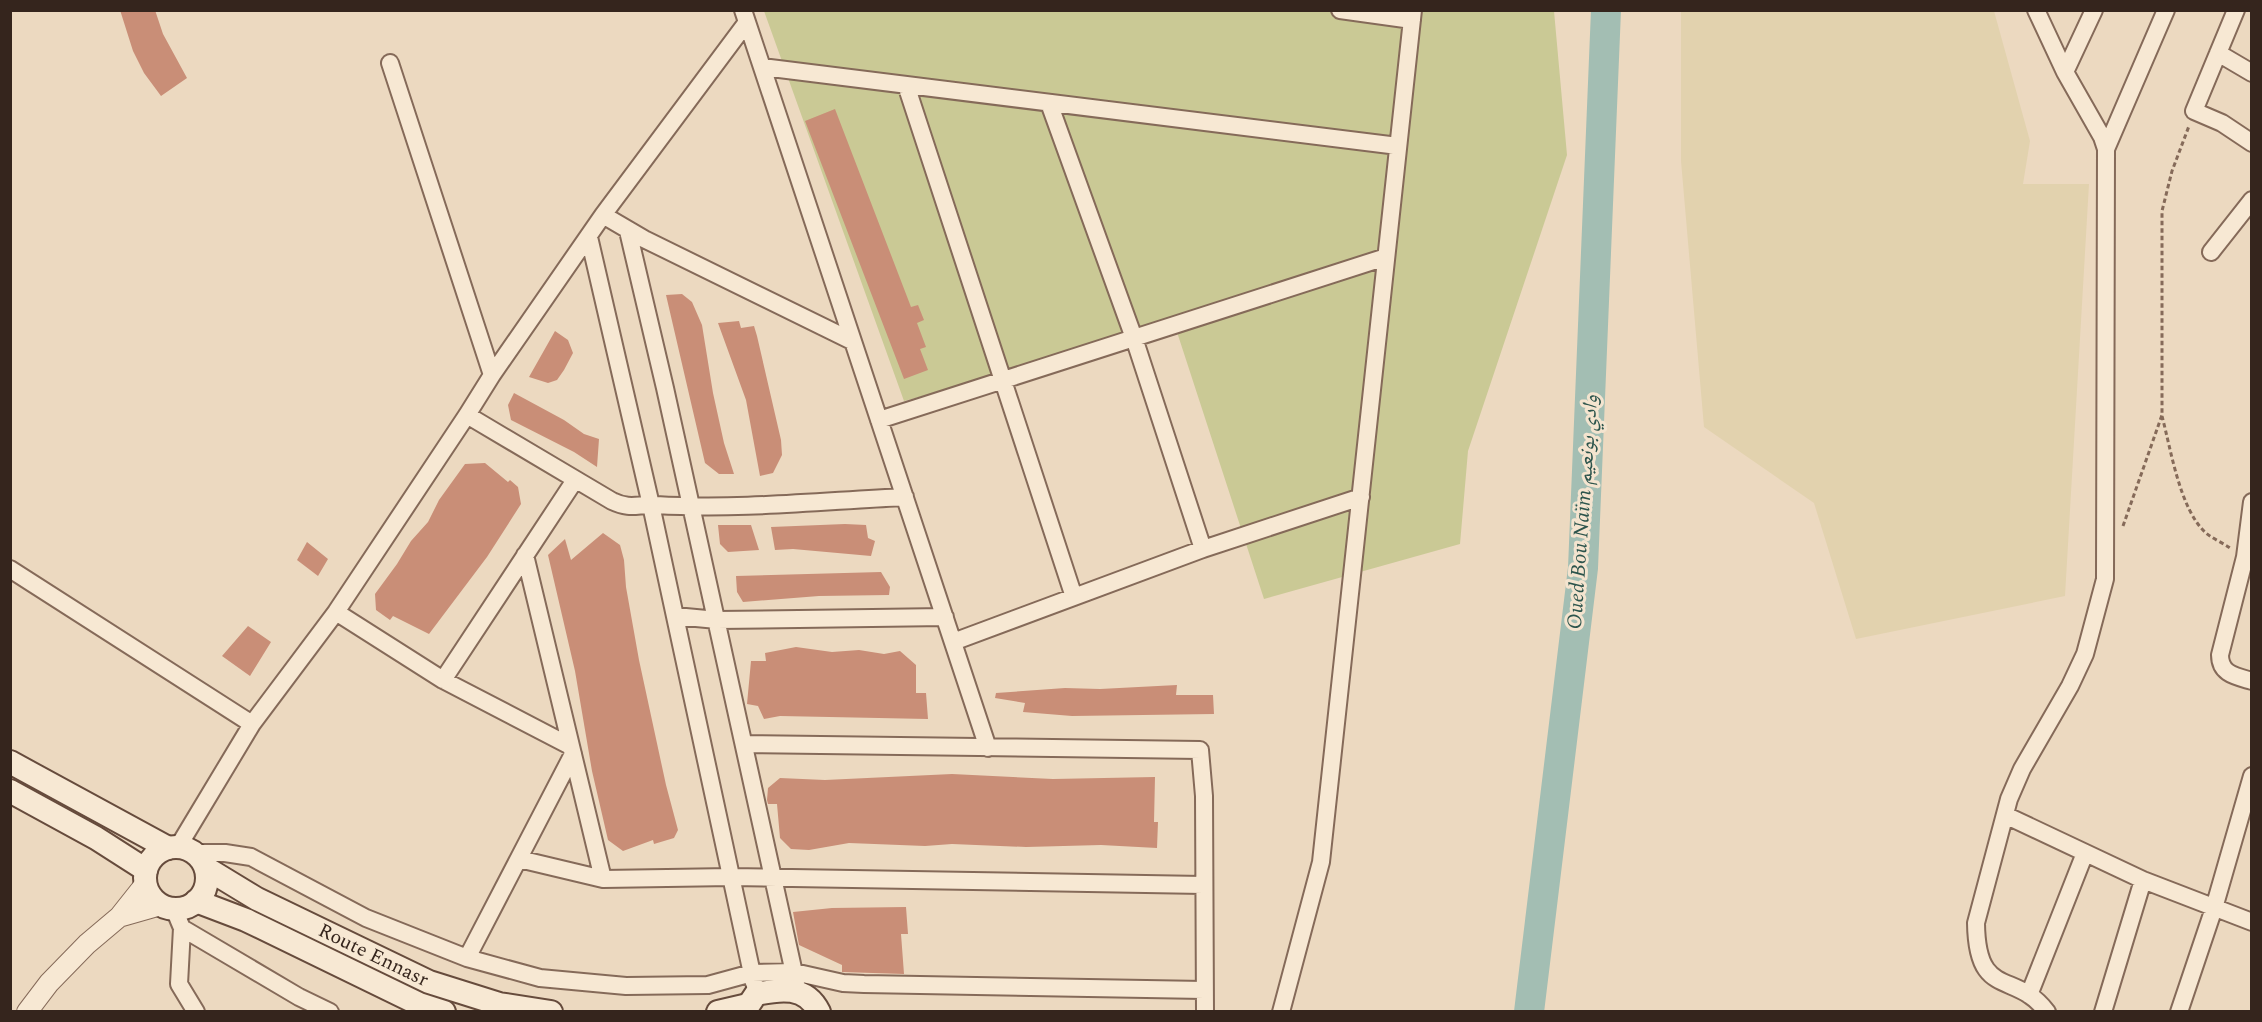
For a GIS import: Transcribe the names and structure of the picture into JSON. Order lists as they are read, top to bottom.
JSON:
{
  "streets": {
    "main road": ["Route Ennasr"]
  },
  "water": ["Oued Bou Naïm وادي بونعيم"]
}
